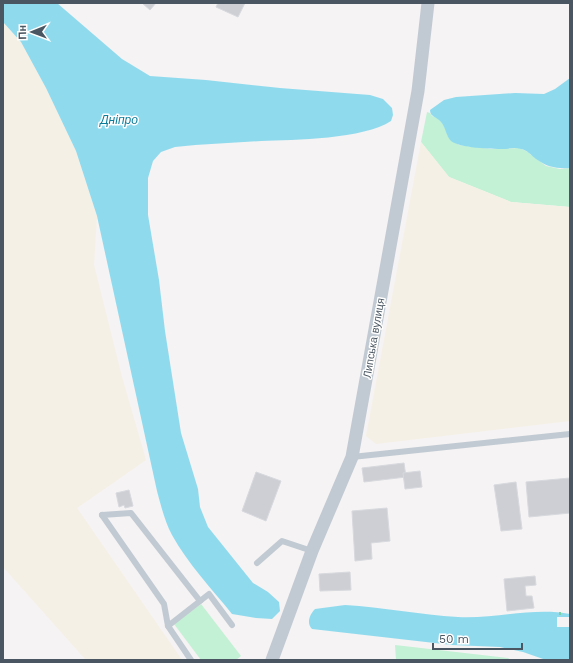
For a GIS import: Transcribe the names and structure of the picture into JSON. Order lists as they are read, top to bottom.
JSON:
{
  "streets": {
    "street": ["Липська вулиця"]
  },
  "water": ["Дніпро"],
  "scale_bar": "50 m",
  "north": "left"
}
